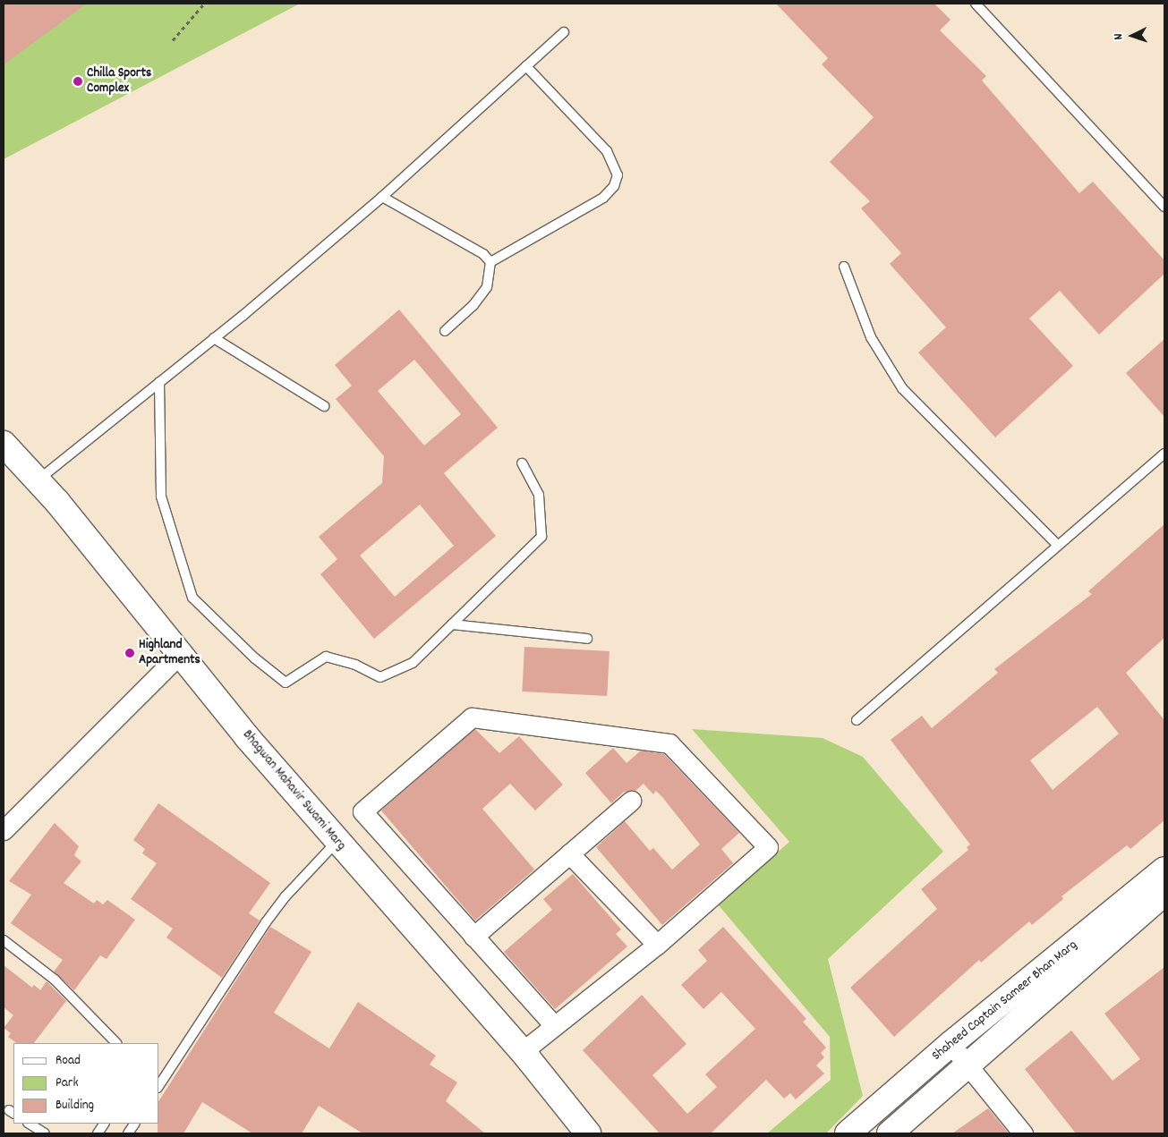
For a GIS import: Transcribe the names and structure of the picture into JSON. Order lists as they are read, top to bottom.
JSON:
{
  "streets": {
    "street": ["Bhagwan Mahavir Swami Marg", "Shaheed Captain Sameer Bhan Marg"]
  },
  "places": ["Chilla Sports Complex", "Highland Apartments"],
  "legend": ["Road", "Park", "Building"],
  "north": "left"
}
